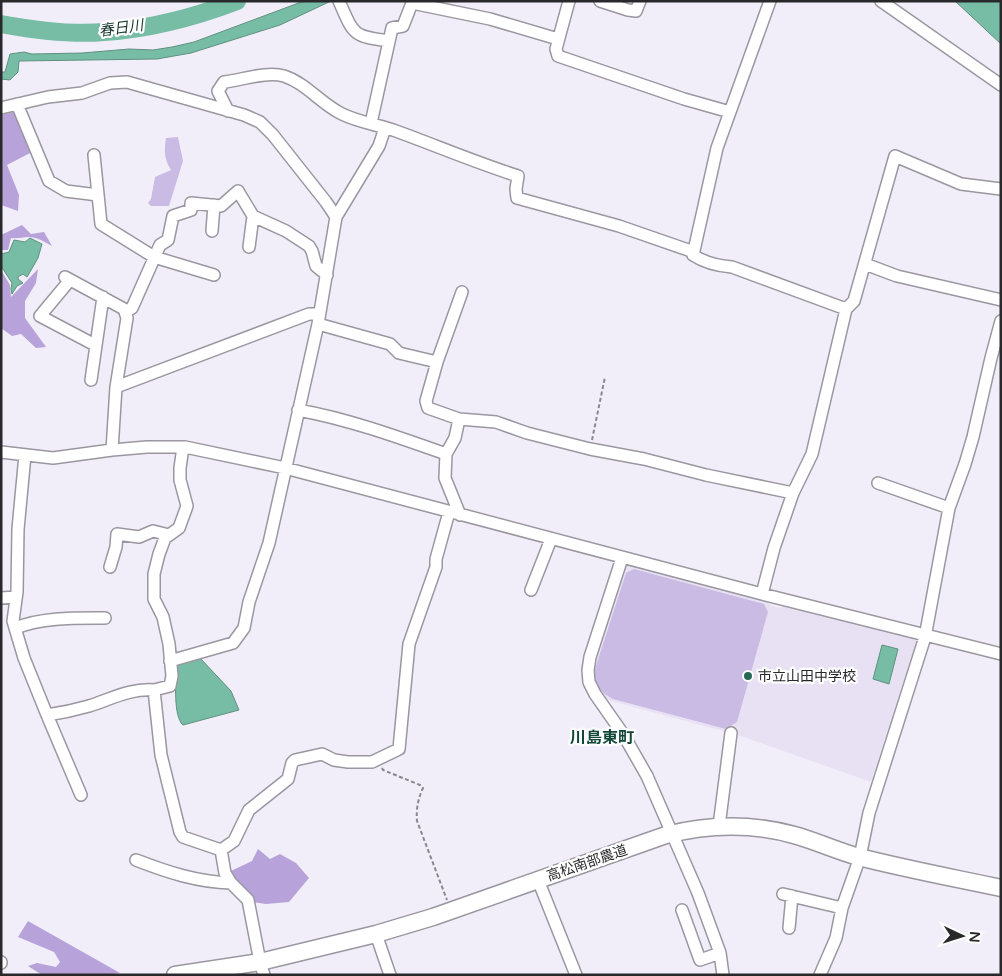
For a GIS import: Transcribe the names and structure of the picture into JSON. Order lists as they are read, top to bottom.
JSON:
{
  "streets": {
    "street": ["高松南部農道"]
  },
  "districts": ["川島東町"],
  "water": ["春日川"],
  "places": ["市立山田中学校"],
  "north": "right"
}
